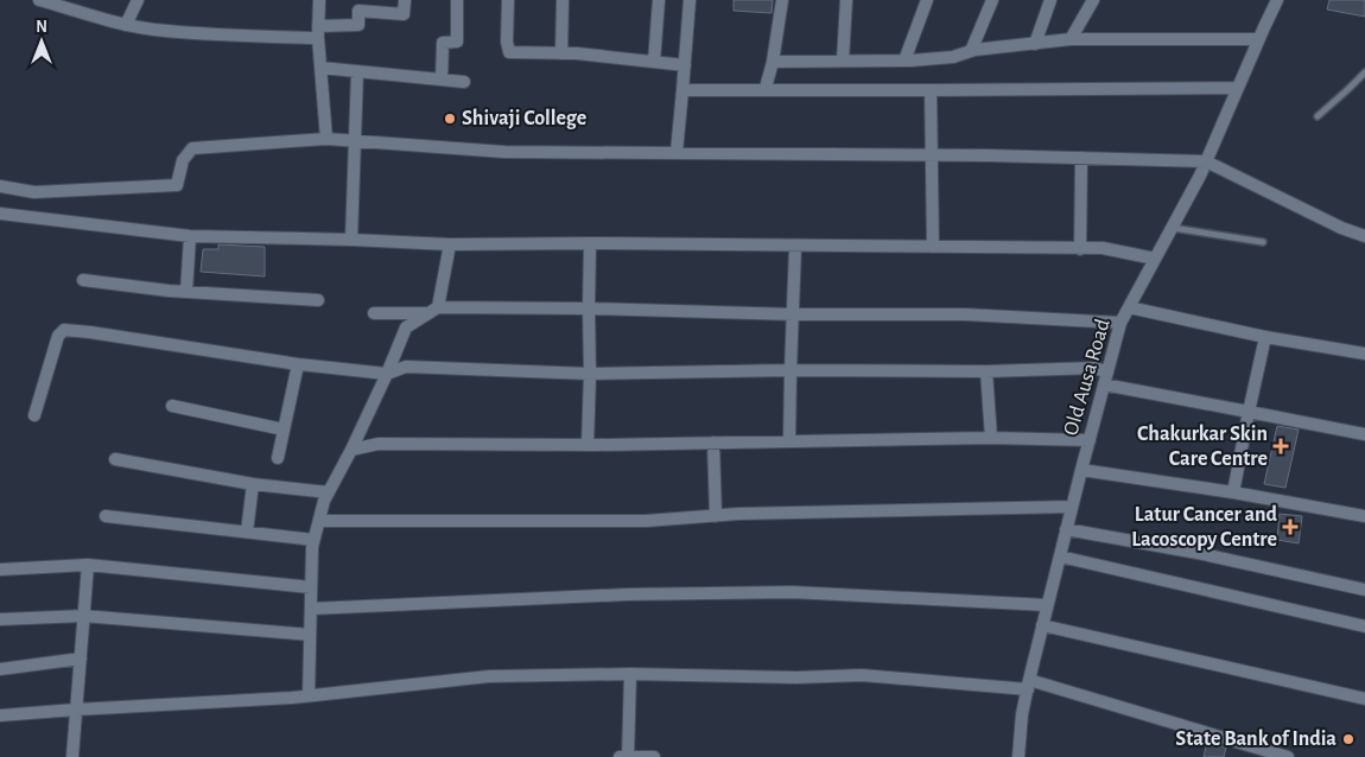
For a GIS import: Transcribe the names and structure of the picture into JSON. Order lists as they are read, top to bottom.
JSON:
{
  "streets": {
    "street": ["Old Ausa Road"]
  },
  "places": {
    "other": ["Shivaji College", "State Bank of India"],
    "health": ["Chakurkar Skin Care Centre", "Latur Cancer and Lacoscopy Centre"]
  },
  "north": "top"
}
